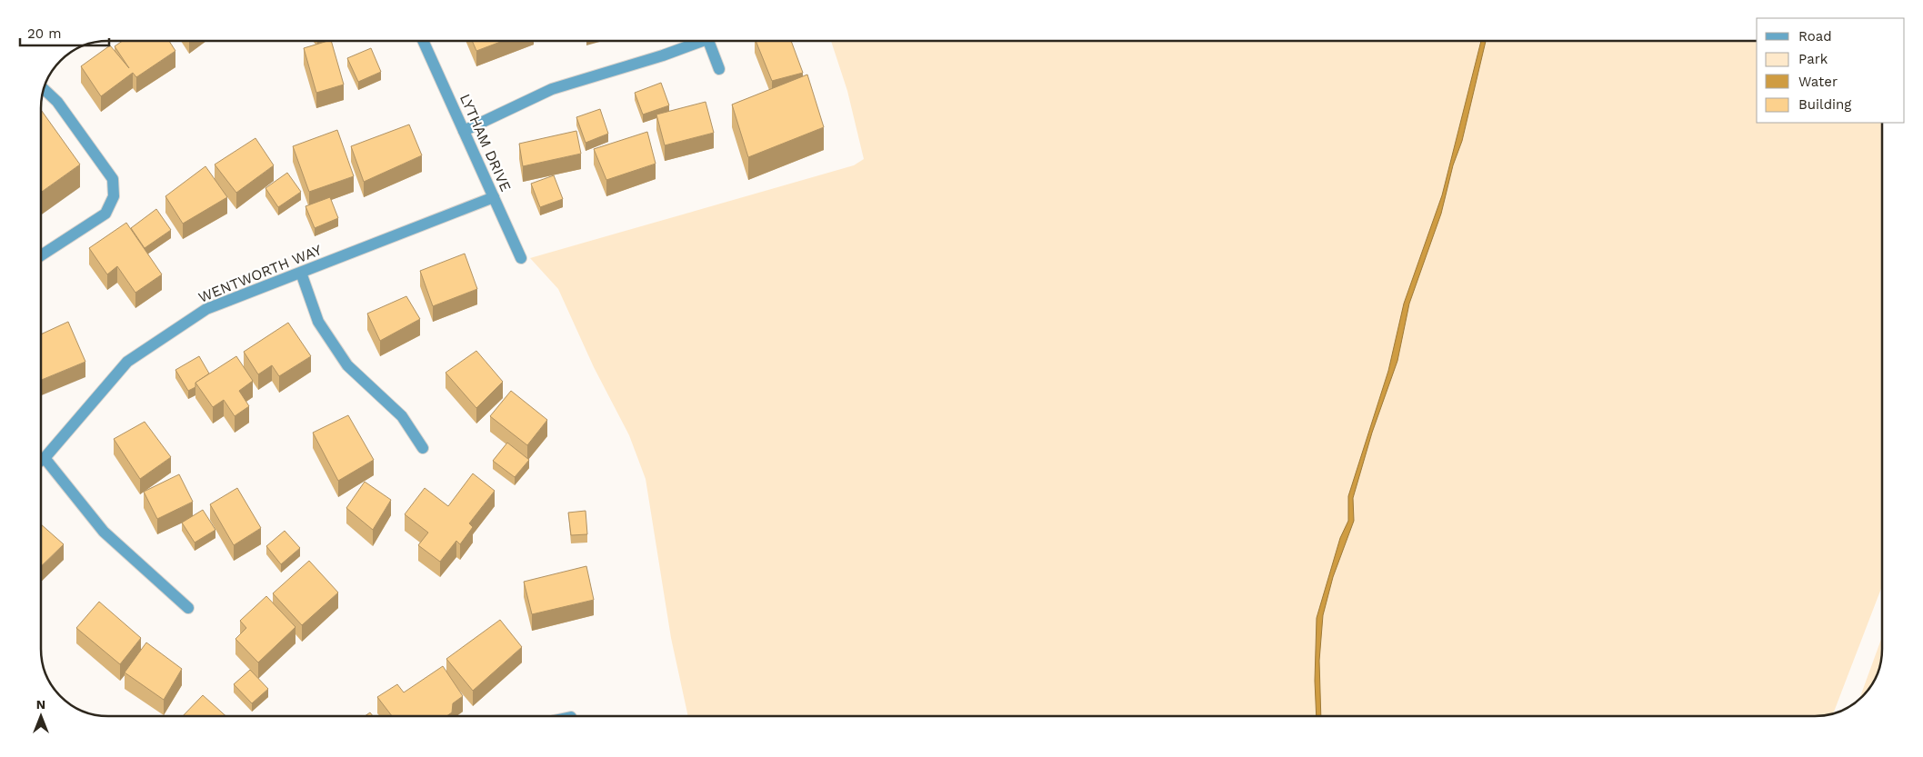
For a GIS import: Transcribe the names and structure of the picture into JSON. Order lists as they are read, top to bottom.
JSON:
{
  "streets": {
    "street": ["LYTHAM DRIVE", "WENTWORTH WAY"]
  },
  "crossings": [
    ["LYTHAM DRIVE", "WENTWORTH WAY"]
  ],
  "legend": [
    "Road",
    "Park",
    "Water",
    "Building"
  ],
  "scale_bar": "20 m",
  "north": "top"
}
